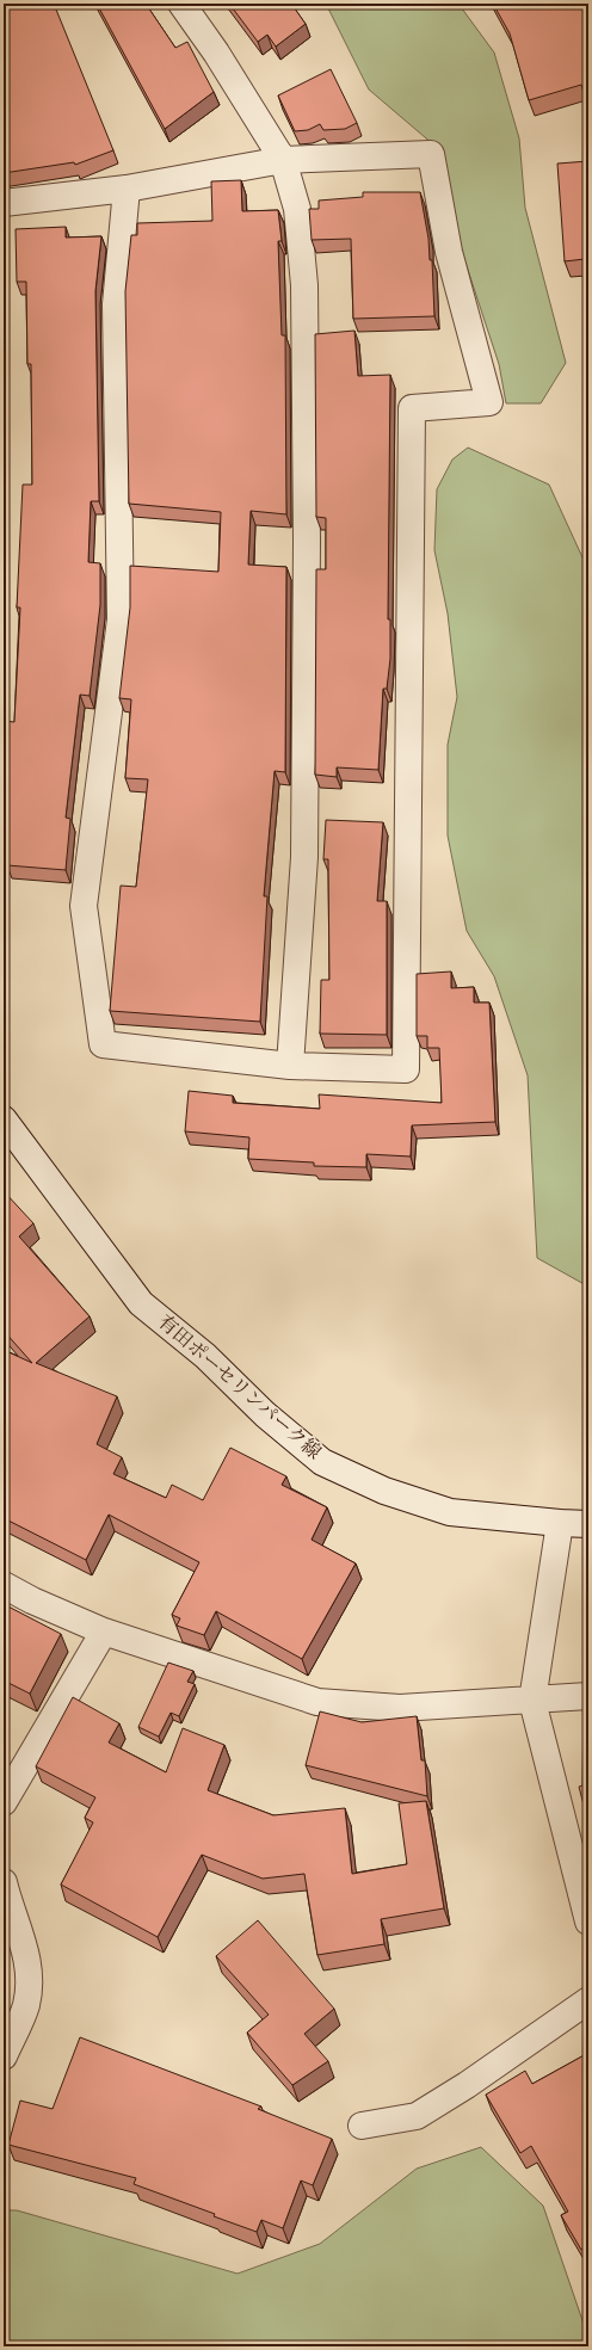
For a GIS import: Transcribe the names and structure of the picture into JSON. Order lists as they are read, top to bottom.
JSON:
{
  "streets": {
    "street": ["有田ポーセリンパーク線"]
  }
}
